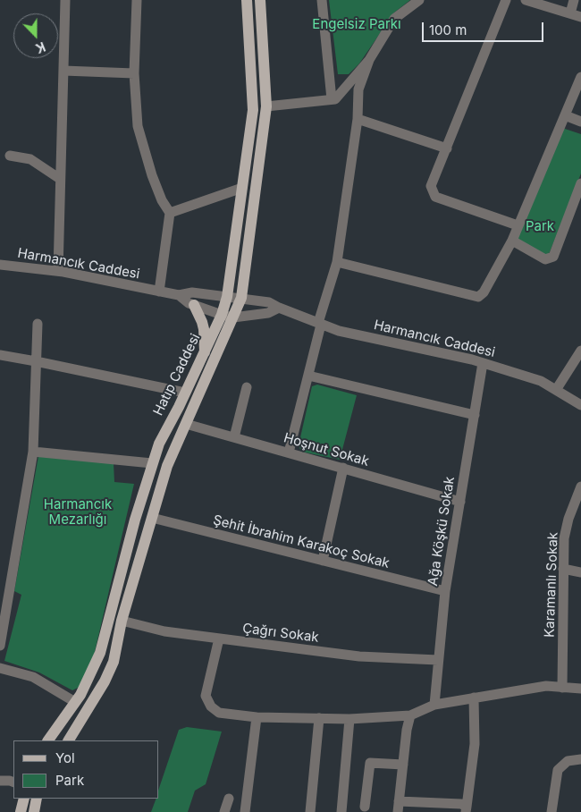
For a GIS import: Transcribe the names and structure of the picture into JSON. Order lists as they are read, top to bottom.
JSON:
{
  "streets": {
    "main road": ["Hatıp Caddesi"],
    "street": [
      "Harmancık Caddesi",
      "Hoşnut Sokak",
      "Ağa Köşkü Sokak",
      "Şehit İbrahim Karakoç Sokak",
      "Karamanlı Sokak",
      "Çağrı Sokak"
    ]
  },
  "crossings": [
    ["Harmancık Caddesi", "Hatıp Caddesi"],
    ["Harmancık Caddesi", "Ağa Köşkü Sokak"],
    ["Hatıp Caddesi", "Hoşnut Sokak"],
    ["Hatıp Caddesi", "Şehit İbrahim Karakoç Sokak"],
    ["Hatıp Caddesi", "Çağrı Sokak"],
    ["Hoşnut Sokak", "Ağa Köşkü Sokak"],
    ["Ağa Köşkü Sokak", "Şehit İbrahim Karakoç Sokak"],
    ["Ağa Köşkü Sokak", "Çağrı Sokak"]
  ],
  "parks": ["Engelsiz Parkı", "Park", "Harmancık Mezarlığı"],
  "legend": ["Yol", "Park"],
  "scale_bar": "100 m",
  "north": "bottom"
}
